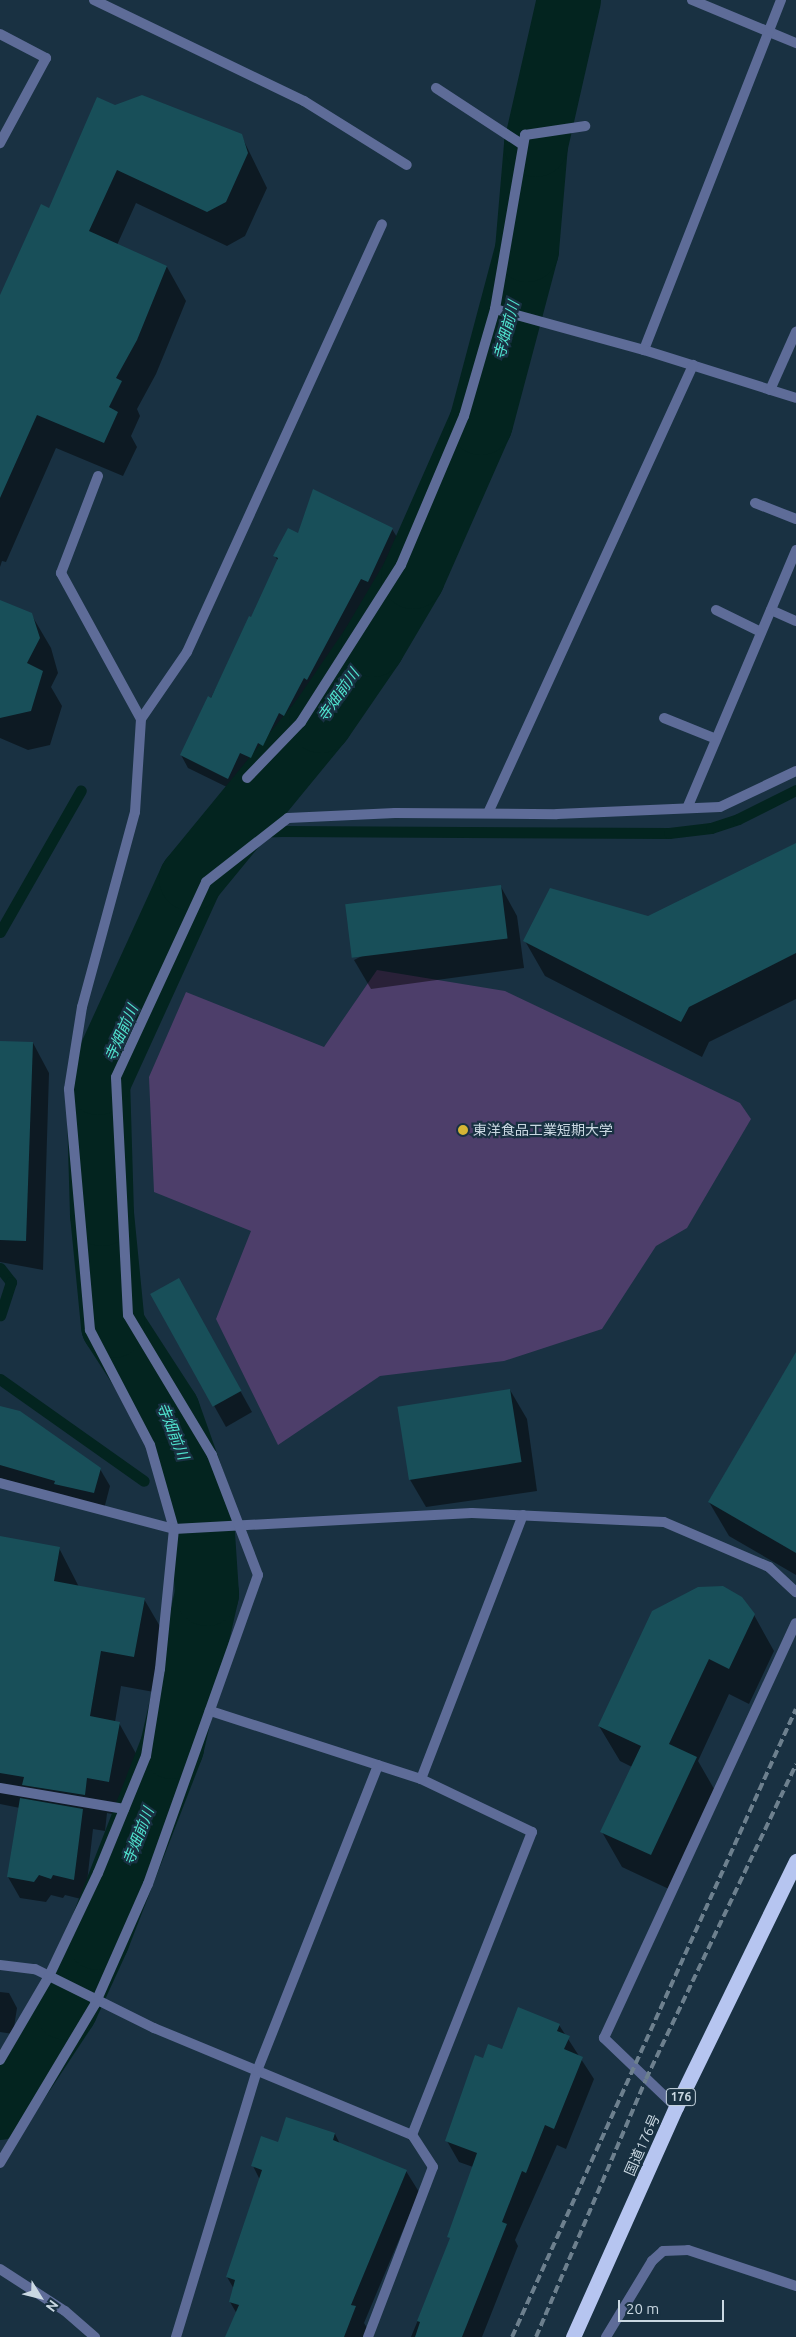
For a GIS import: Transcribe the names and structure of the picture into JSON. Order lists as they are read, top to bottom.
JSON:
{
  "streets": {
    "highway": ["176", "国道176号"]
  },
  "water": ["寺畑前川"],
  "places": ["東洋食品工業短期大学"],
  "scale_bar": "20 m",
  "north": "bottom right"
}
